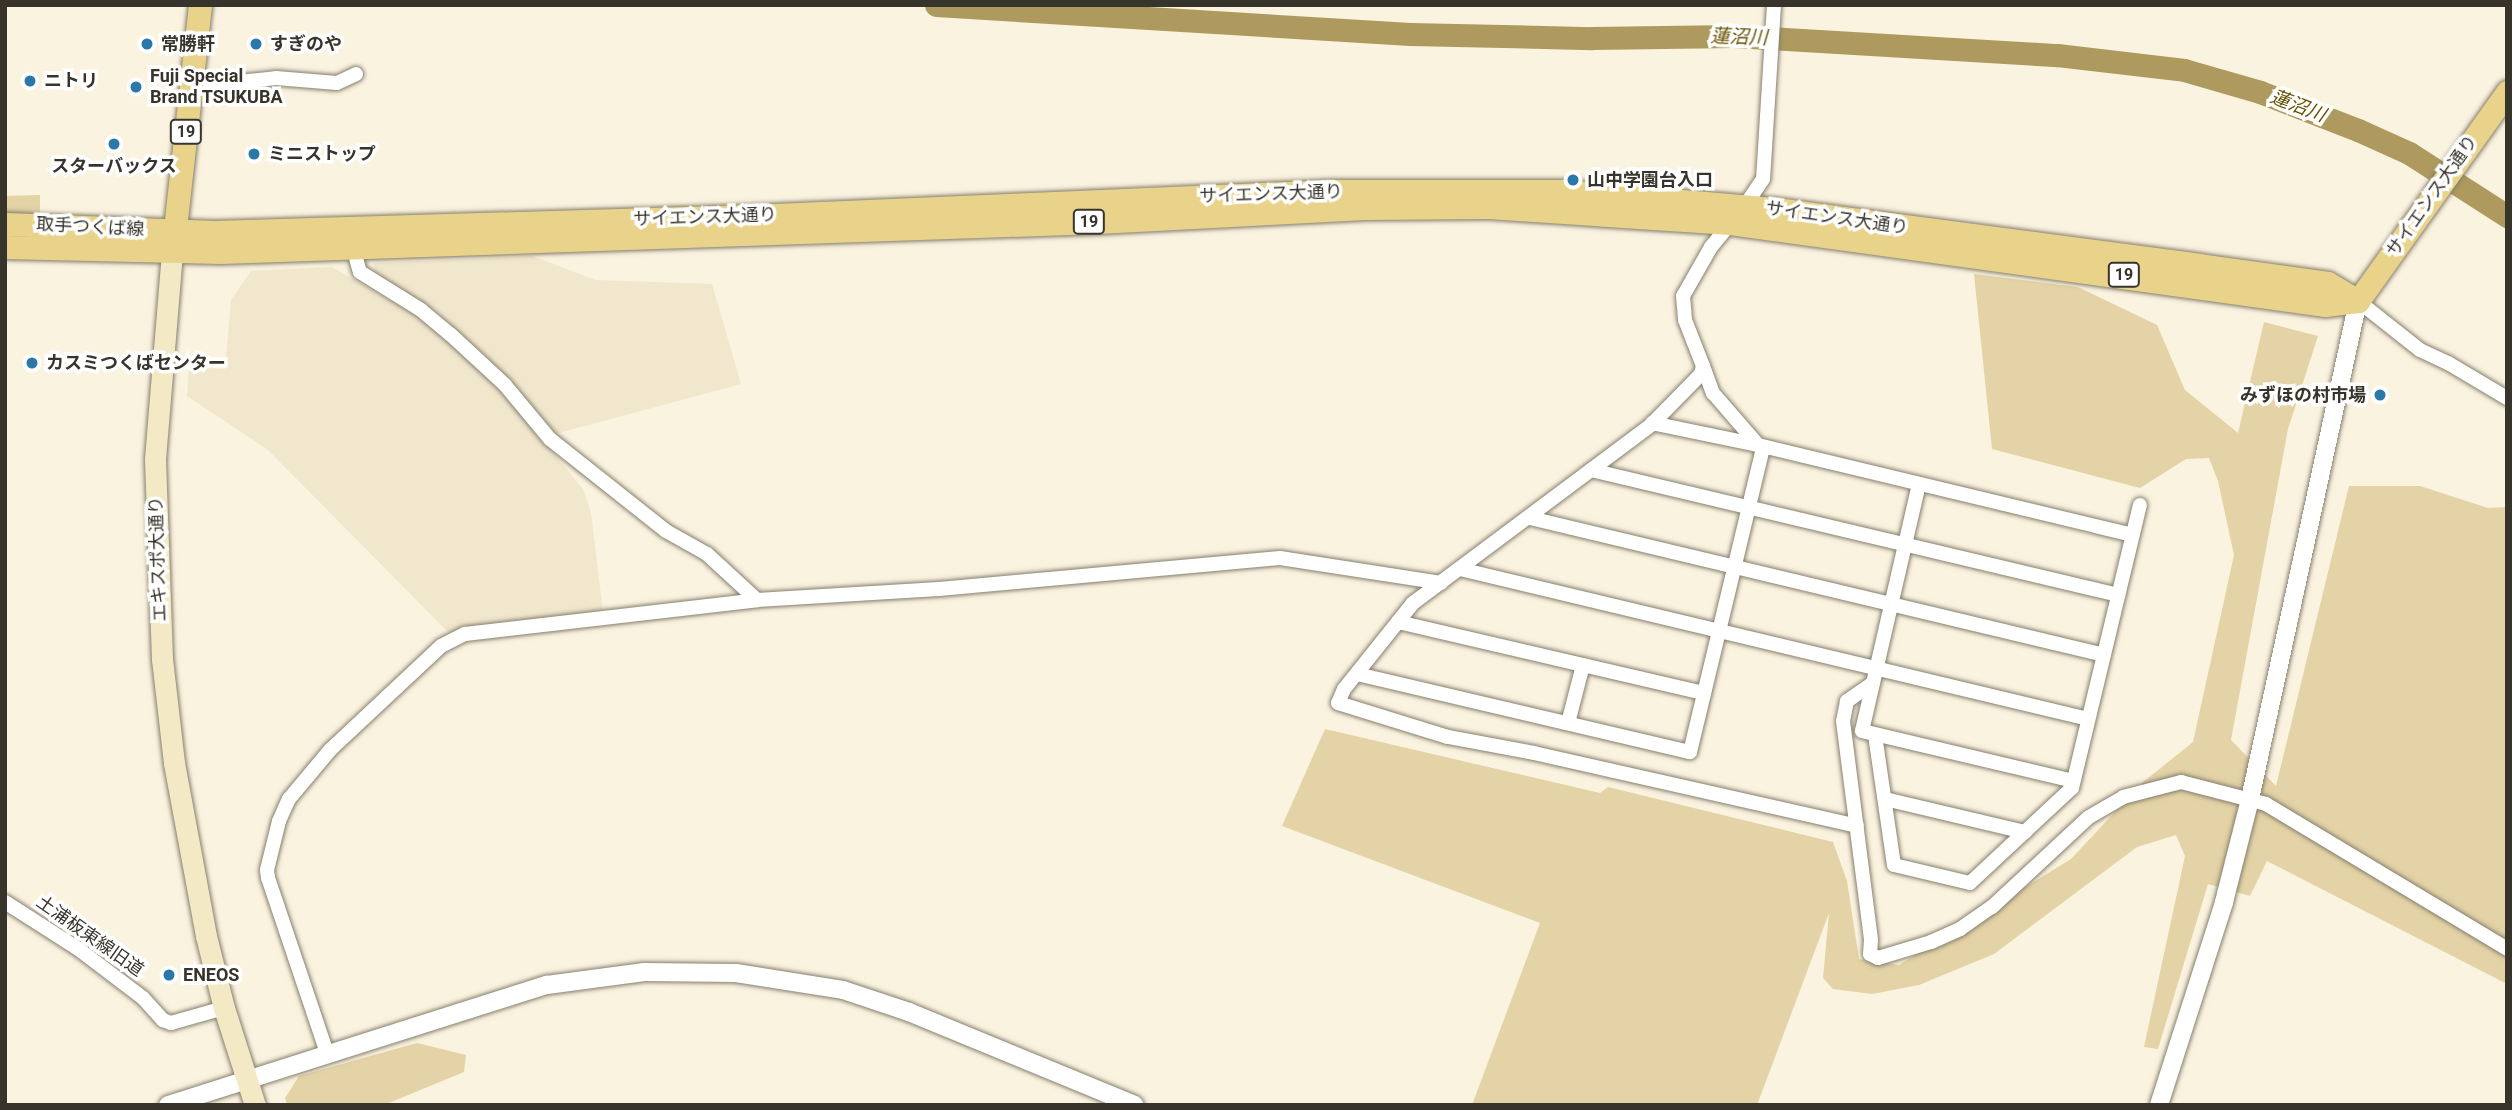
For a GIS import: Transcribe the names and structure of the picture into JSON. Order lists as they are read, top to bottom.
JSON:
{
  "streets": {
    "main road": [
      "19",
      "サイエンス大通り",
      "取手つくば線",
      "エキスポ大通り"
    ],
    "street": ["土浦板東線旧道"]
  },
  "crossings": [
    ["サイエンス大通り", "取手つくば線"],
    ["サイエンス大通り", "エキスポ大通り"],
    ["取手つくば線", "エキスポ大通り"],
    ["エキスポ大通り", "土浦板東線旧道"]
  ],
  "water": ["蓮沼川"],
  "places": [
    "常勝軒",
    "すぎのや",
    "ニトリ",
    "Fuji Special Brand TSUKUBA",
    "スターバックス",
    "ミニストップ",
    "山中学園台入口",
    "カスミつくばセンター",
    "みずほの村市場",
    "ENEOS"
  ]
}
